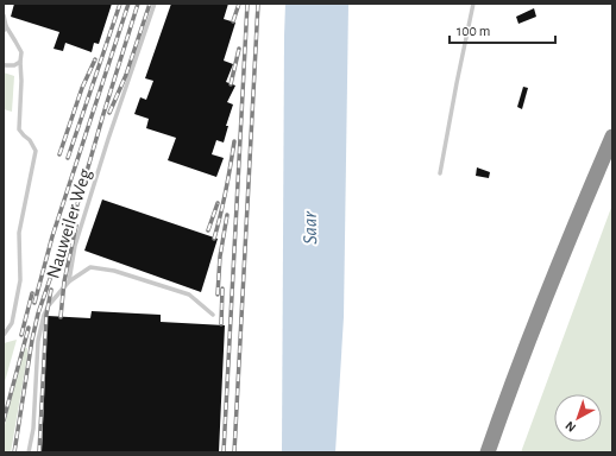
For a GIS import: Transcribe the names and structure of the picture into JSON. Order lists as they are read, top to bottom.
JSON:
{
  "streets": {
    "lane": ["Nauweiler Weg"]
  },
  "water": ["Saar"],
  "scale_bar": "100 m",
  "north": "bottom left"
}
